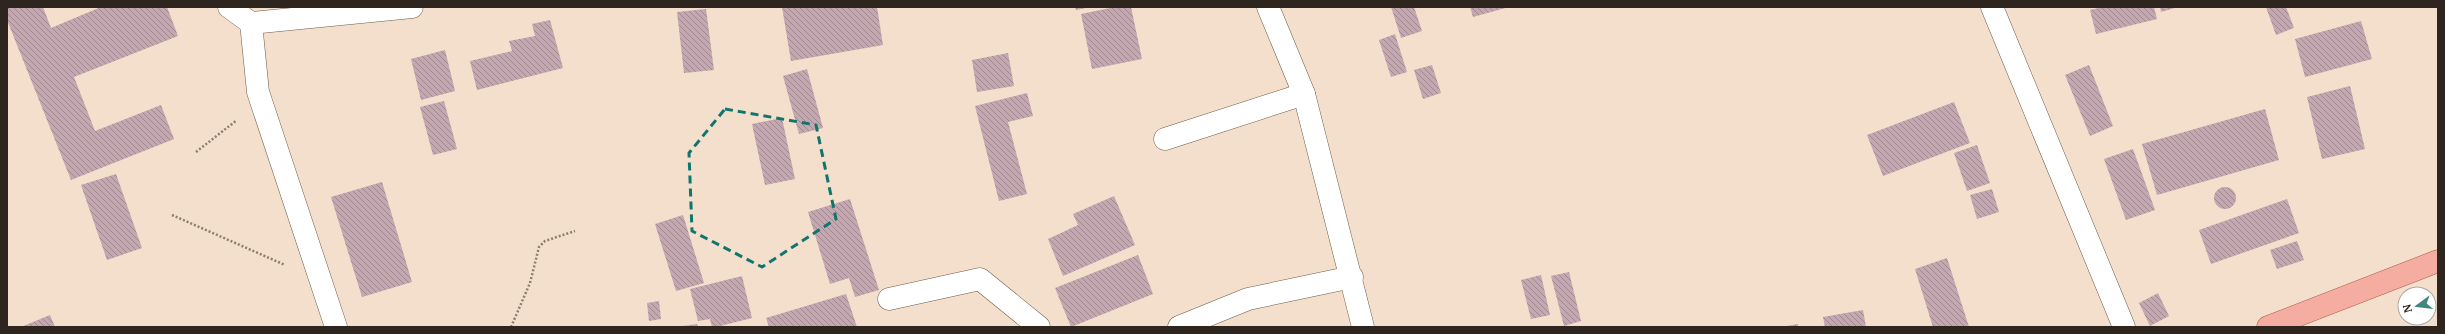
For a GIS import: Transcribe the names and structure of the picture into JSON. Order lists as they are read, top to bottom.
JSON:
{
  "north": "left"
}
